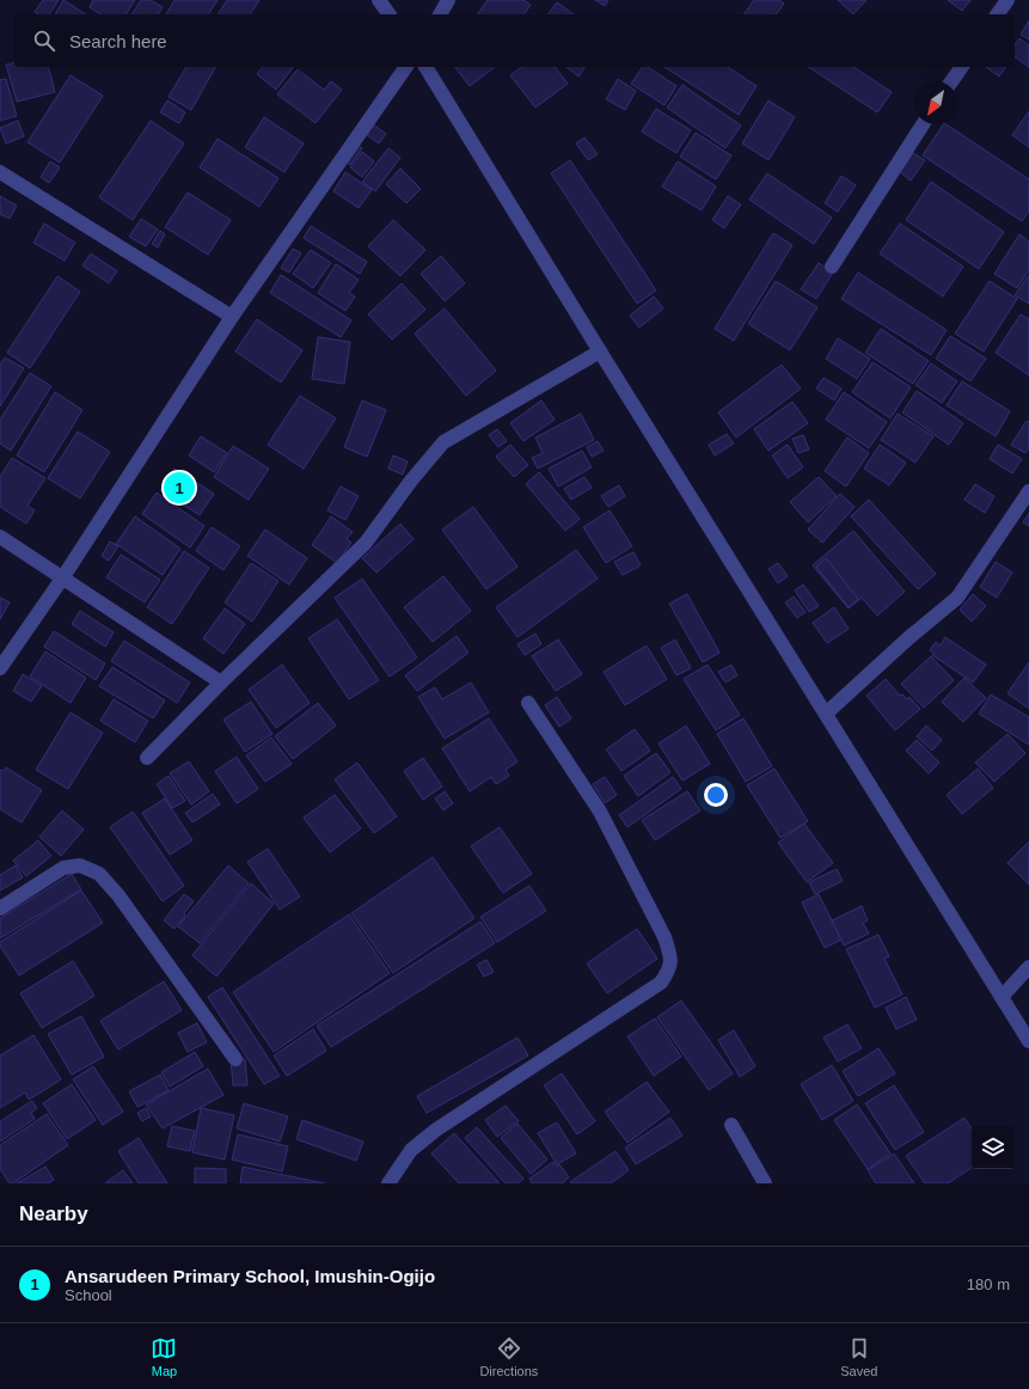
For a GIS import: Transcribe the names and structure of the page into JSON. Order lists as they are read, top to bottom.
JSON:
{
  "north": "bottom left",
  "page": {
    "search": "Search here",
    "pins": "1",
    "heading": "Nearby",
    "list": [
      {
        "mark": "1",
        "name": "Ansarudeen Primary School, Imushin-Ogijo",
        "note": "School",
        "value": "180 m"
      }
    ],
    "nav": ["Map", "Directions", "Saved"]
  }
}
